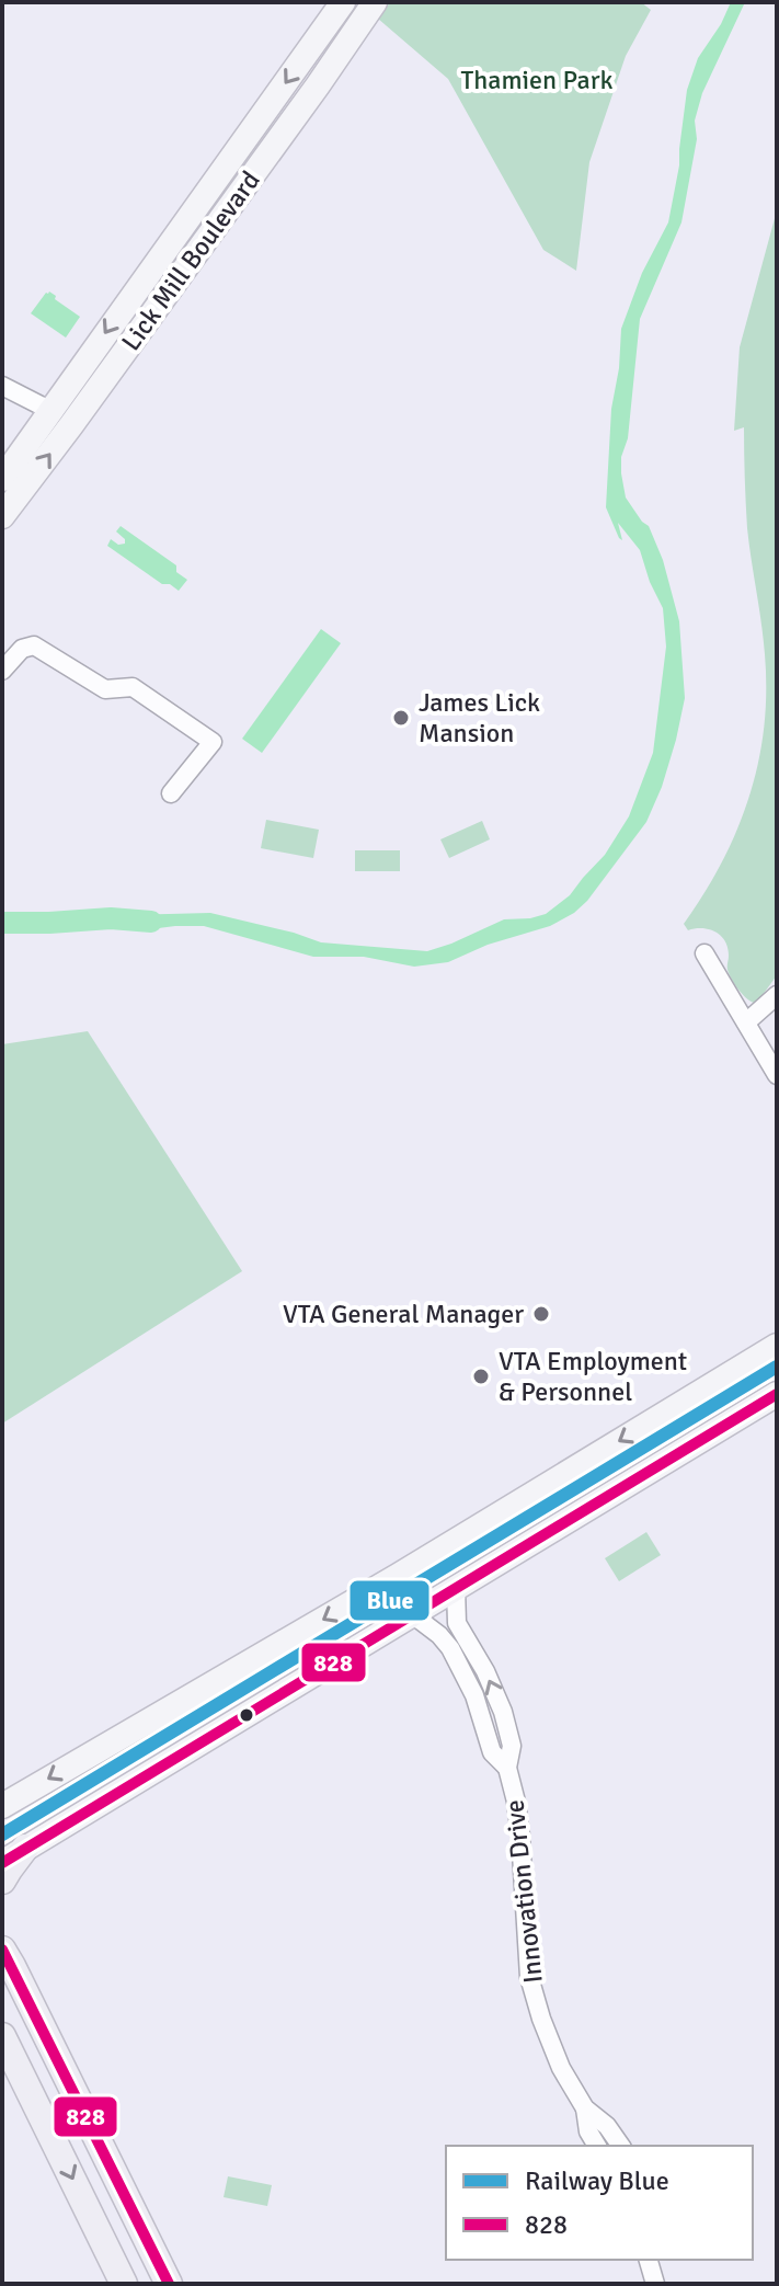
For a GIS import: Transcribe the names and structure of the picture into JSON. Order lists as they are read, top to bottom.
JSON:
{
  "streets": {
    "main road": ["Lick Mill Boulevard"],
    "street": ["Innovation Drive"]
  },
  "parks": ["Thamien Park"],
  "places": ["James Lick Mansion", "VTA General Manager", "VTA Employment & Personnel"],
  "lines": ["rail line Blue", "transit line 828"],
  "legend": ["Railway Blue", "828"]
}
